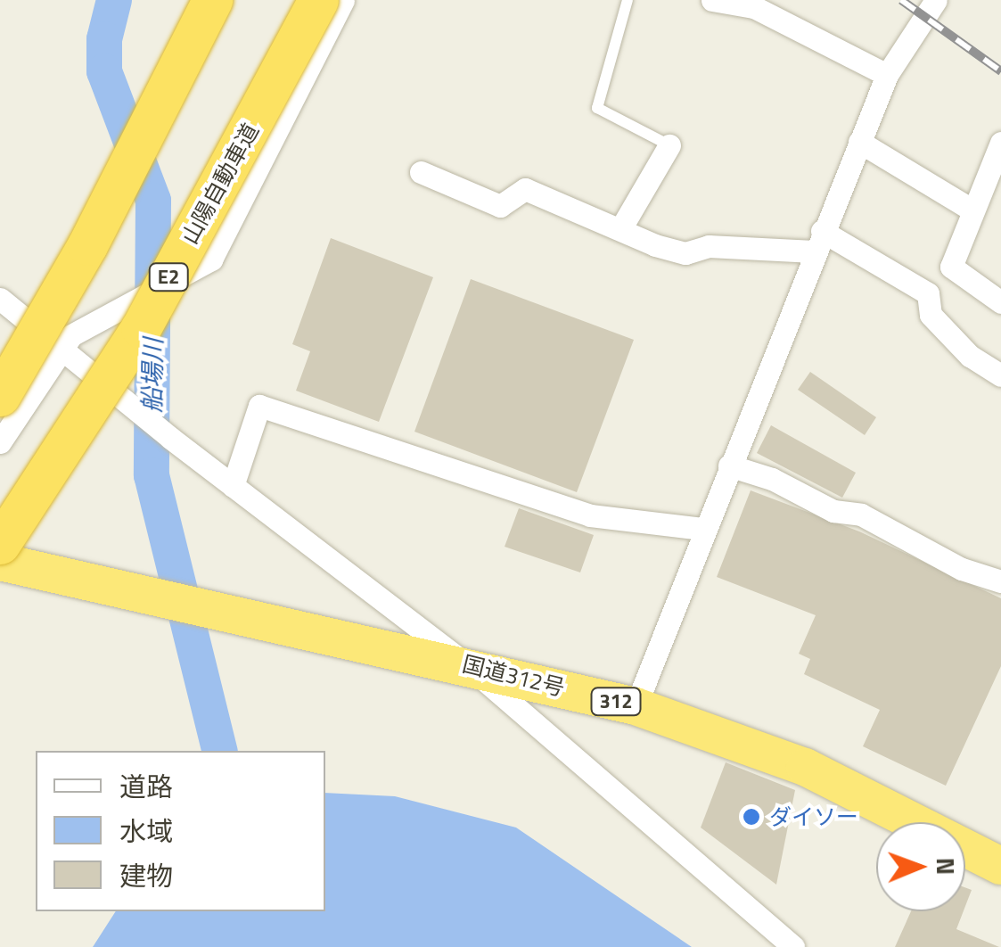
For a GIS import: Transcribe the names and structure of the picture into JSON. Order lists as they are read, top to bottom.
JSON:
{
  "streets": {
    "highway": [
      "山陽自動車道",
      "E2",
      "国道312号",
      "312"
    ]
  },
  "water": ["船場川"],
  "places": ["ダイソー"],
  "legend": ["道路", "水域", "建物"],
  "north": "right"
}
